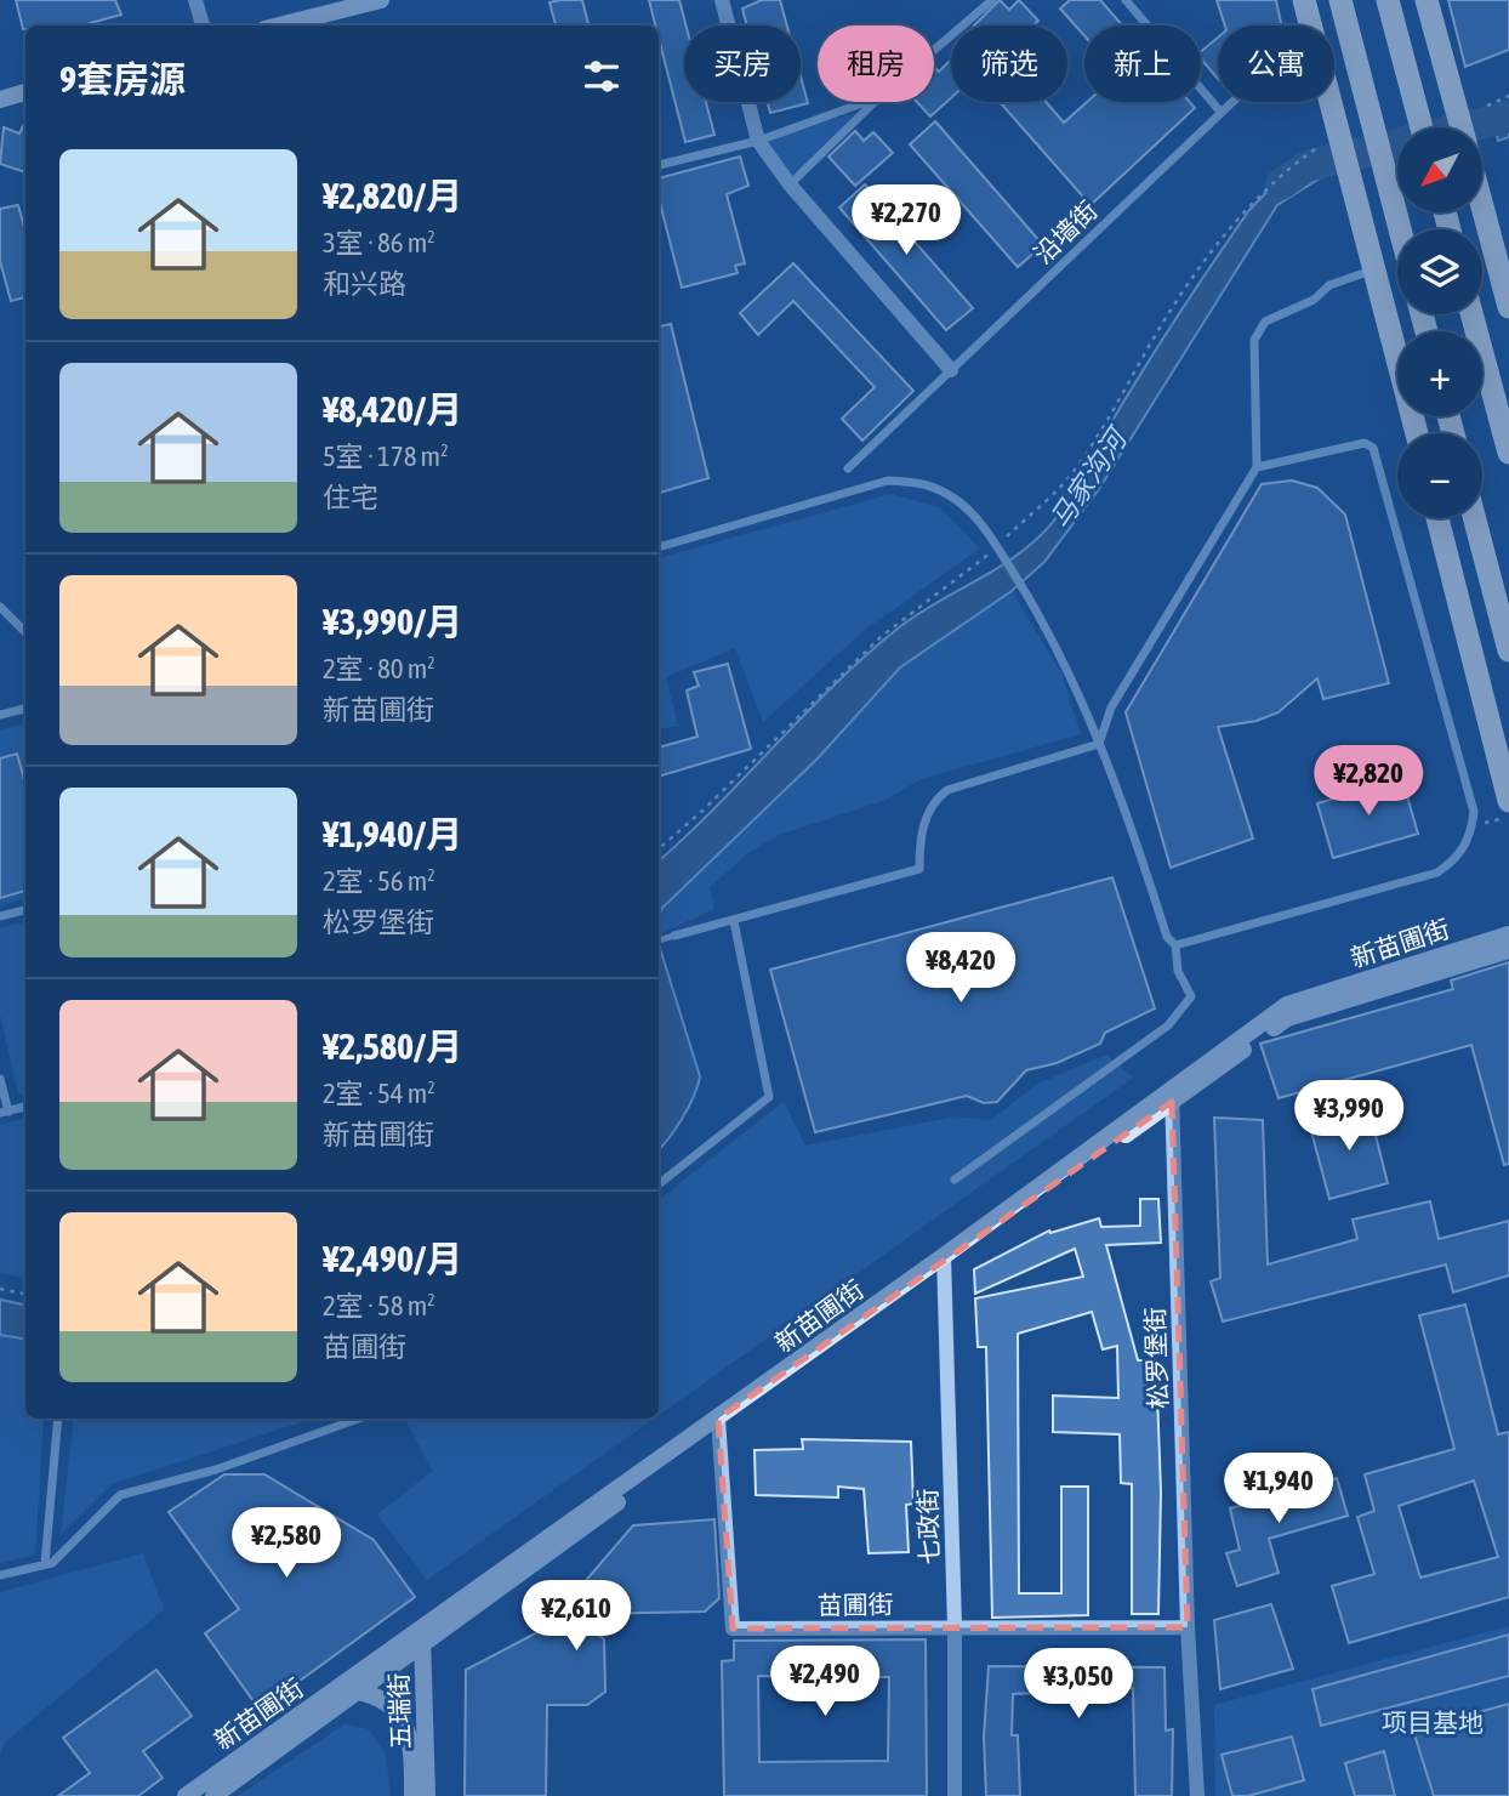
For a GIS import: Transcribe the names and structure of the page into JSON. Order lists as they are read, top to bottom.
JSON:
{
  "streets": {
    "main road": ["新苗圃街", "五瑞街"],
    "street": [
      "沿墙街",
      "松罗堡街",
      "七政街",
      "苗圃街"
    ]
  },
  "crossings": [
    ["新苗圃街", "松罗堡街"],
    ["新苗圃街", "七政街"],
    ["新苗圃街", "苗圃街"],
    ["新苗圃街", "五瑞街"],
    ["松罗堡街", "苗圃街"],
    ["七政街", "苗圃街"]
  ],
  "water": ["马家沟河"],
  "parks": ["项目基地"],
  "north": "bottom left",
  "page": {
    "chip": [
      "买房",
      "租房",
      "筛选",
      "新上",
      "公寓"
    ],
    "heading": "9套房源",
    "map_buttons": ["+", "−"],
    "list": [
      {
        "name": "¥2,820/月",
        "note": "3室 · 86 m² · 和兴路"
      },
      {
        "name": "¥8,420/月",
        "note": "5室 · 178 m² · 住宅"
      },
      {
        "name": "¥3,990/月",
        "note": "2室 · 80 m² · 新苗圃街"
      },
      {
        "name": "¥1,940/月",
        "note": "2室 · 56 m² · 松罗堡街"
      },
      {
        "name": "¥2,580/月",
        "note": "2室 · 54 m² · 新苗圃街"
      },
      {
        "name": "¥2,490/月",
        "note": "2室 · 58 m² · 苗圃街"
      }
    ],
    "price": [
      "¥2,270",
      "¥2,820",
      "¥8,420",
      "¥3,990",
      "¥1,940",
      "¥2,580",
      "¥2,610",
      "¥2,490",
      "¥3,050"
    ]
  }
}
